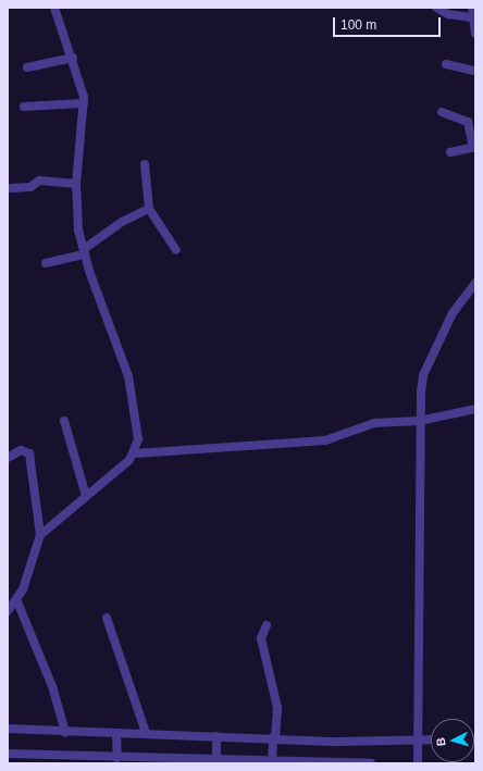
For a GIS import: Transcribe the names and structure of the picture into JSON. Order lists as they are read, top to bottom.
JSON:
{
  "scale_bar": "100 m",
  "north": "left"
}
